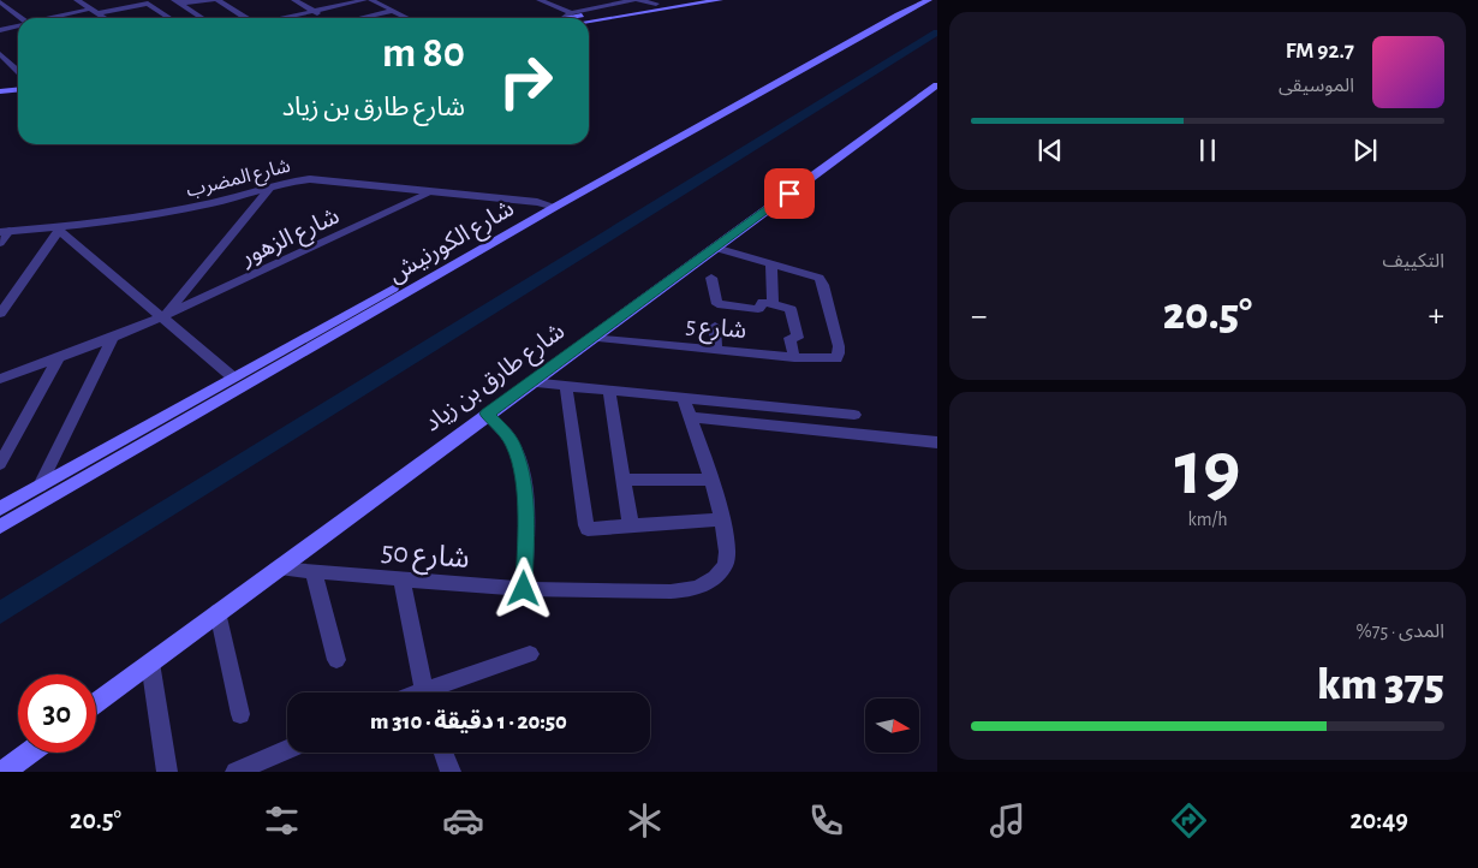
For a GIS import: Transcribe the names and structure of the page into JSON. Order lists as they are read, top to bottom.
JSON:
{
  "streets": {
    "main road": ["شارع الكورنيش", "شارع طارق بن زياد"],
    "street": [
      "شارع المضرب",
      "شارع الزهور",
      "شارع 5",
      "شارع 50"
    ]
  },
  "crossings": [
    ["شارع المضرب", "شارع الزهور"],
    ["شارع المضرب", "شارع الكورنيش"],
    ["شارع 5", "شارع طارق بن زياد"],
    ["شارع طارق بن زياد", "شارع 50"]
  ],
  "north": "right",
  "page": {
    "turn": ["80 m", "شارع طارق بن زياد"],
    "song": ["92.7 FM", "الموسيقى"],
    "tile": [
      "التكييف",
      ["19", "km/h"],
      ["المدى · 75%", "375 km"]
    ],
    "heat": ["−", "20.5°", "+"],
    "limit": "30",
    "trip": "20:50 · 1 دقيقة · 310 m",
    "tabs": ["20:49", "20.5°"]
  }
}
